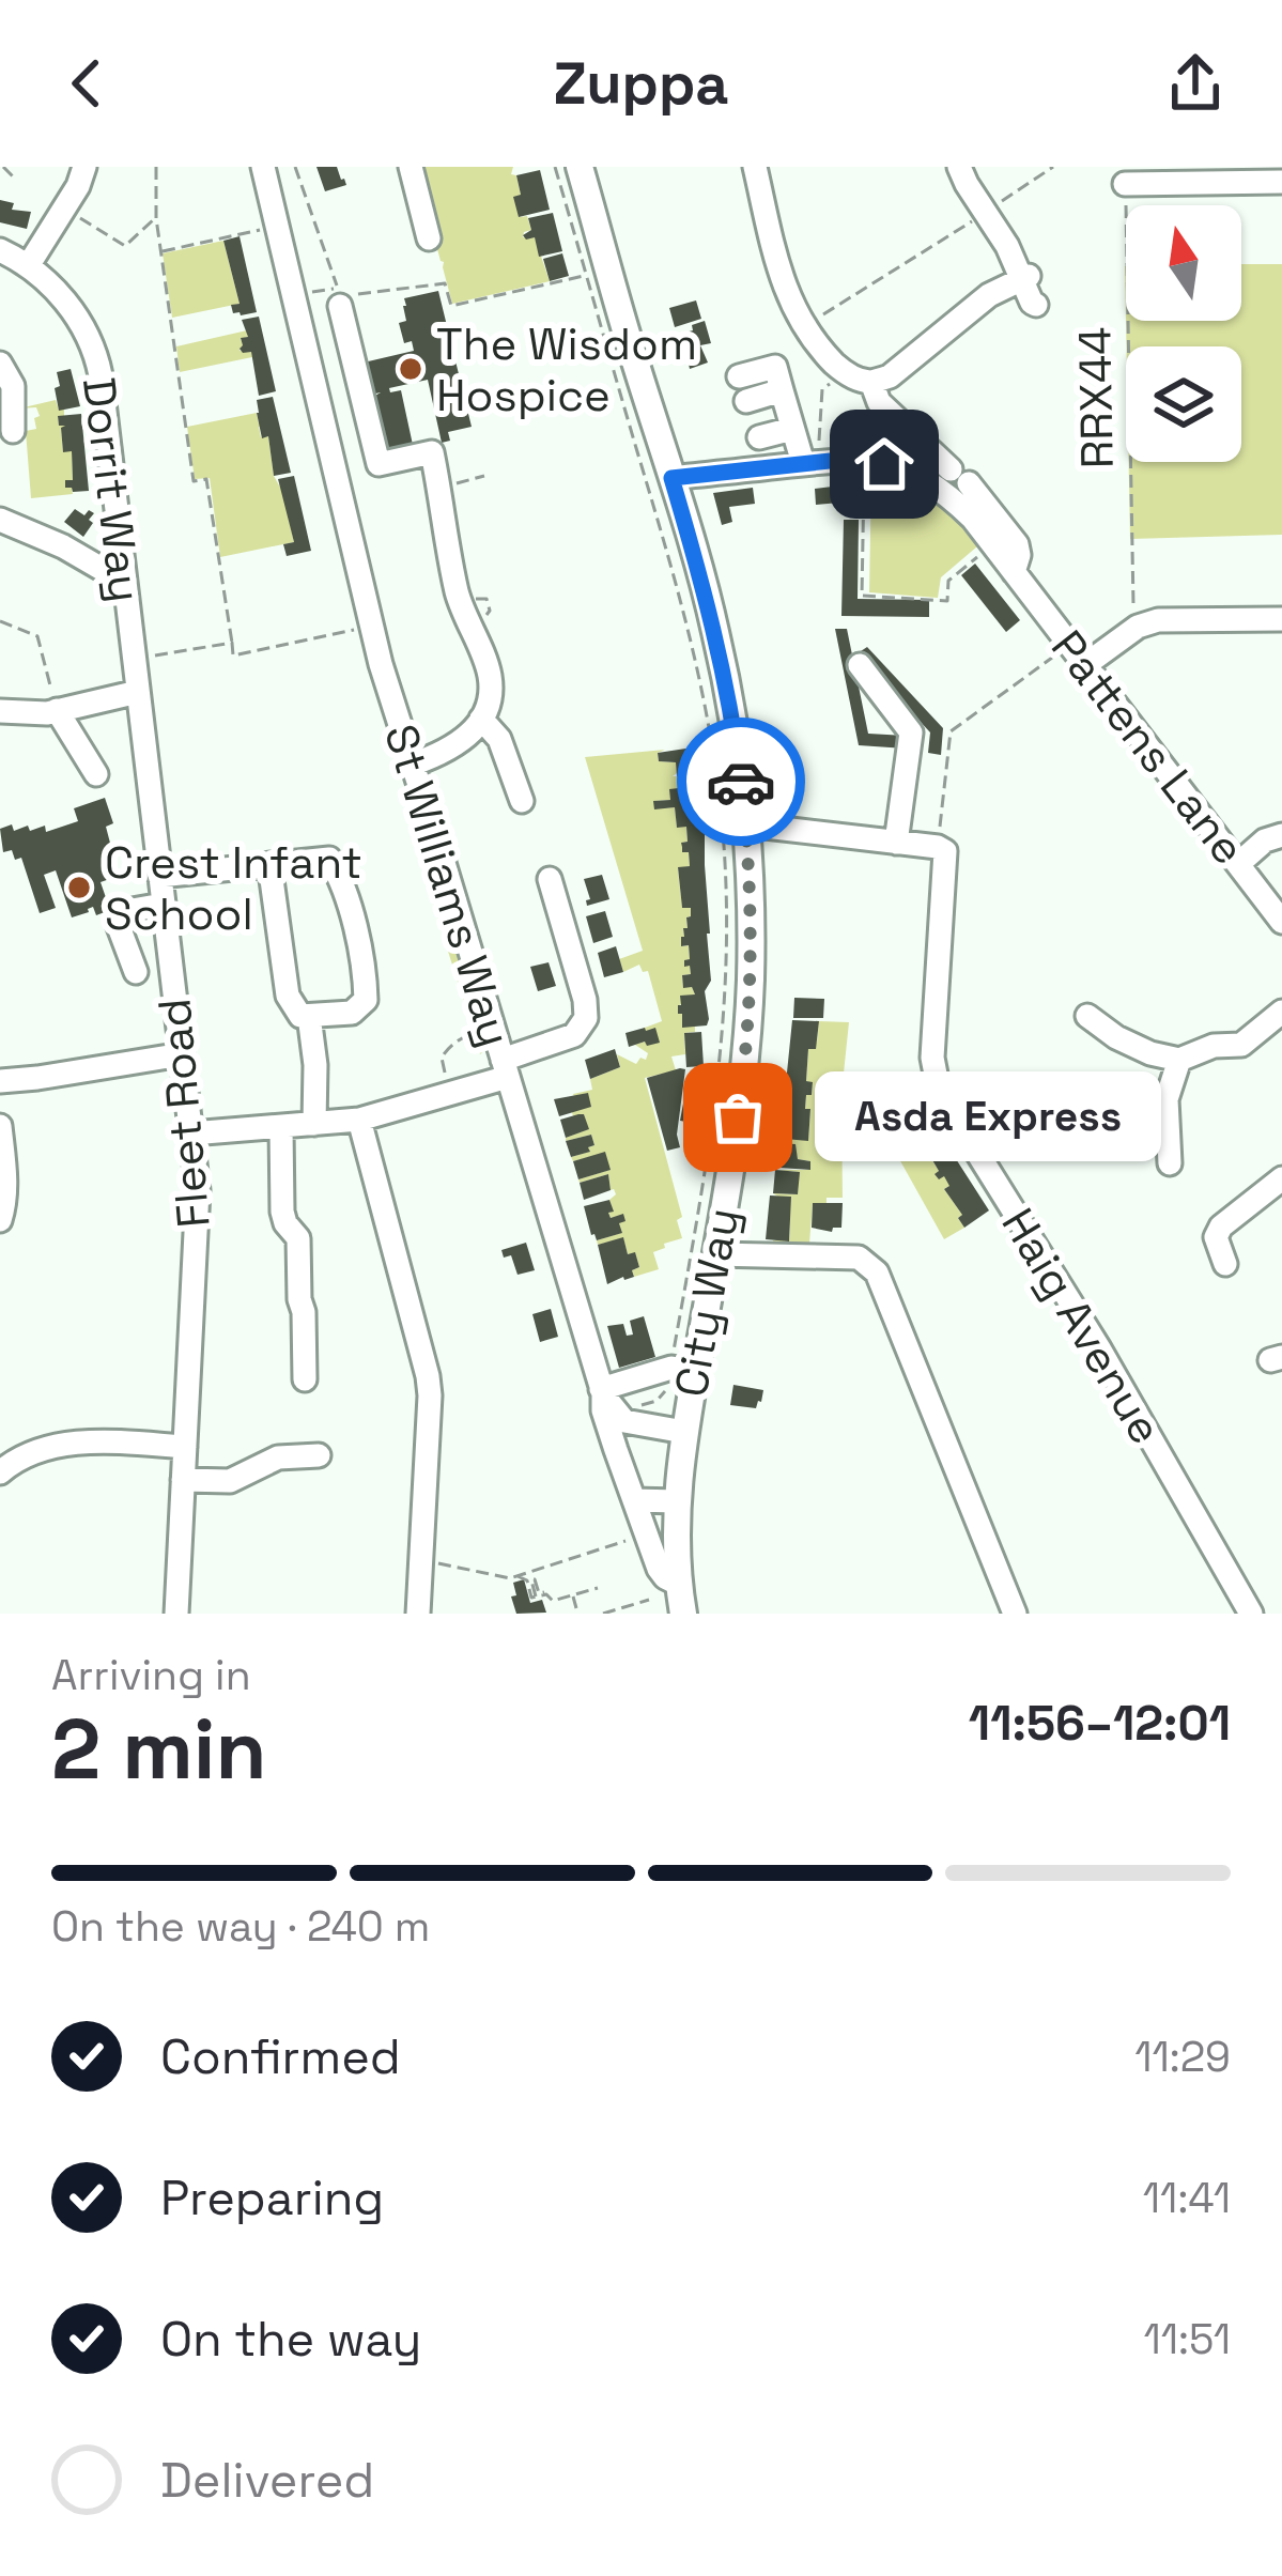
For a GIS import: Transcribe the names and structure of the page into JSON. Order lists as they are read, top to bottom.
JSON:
{
  "streets": {
    "main road": ["City Way"],
    "street": [
      "Dorrit Way",
      "Pattens Lane",
      "St Williams Way",
      "Fleet Road",
      "Haig Avenue"
    ],
    "path": ["RRX44"]
  },
  "crossings": [
    ["Dorrit Way", "Fleet Road"],
    ["Pattens Lane", "City Way"],
    ["St Williams Way", "City Way"]
  ],
  "places": ["The Wisdom Hospice", "Crest Infant School", "Asda Express"],
  "north": "top",
  "page": {
    "header": "Zuppa",
    "bubble": "Asda Express",
    "heading": ["2 min", "Arriving in", "11:56–12:01"],
    "bar": "On the way · 240 m",
    "list": [
      ["Confirmed", "11:29"],
      ["Preparing", "11:41"],
      ["On the way", "11:51"],
      "Delivered"
    ]
  }
}
